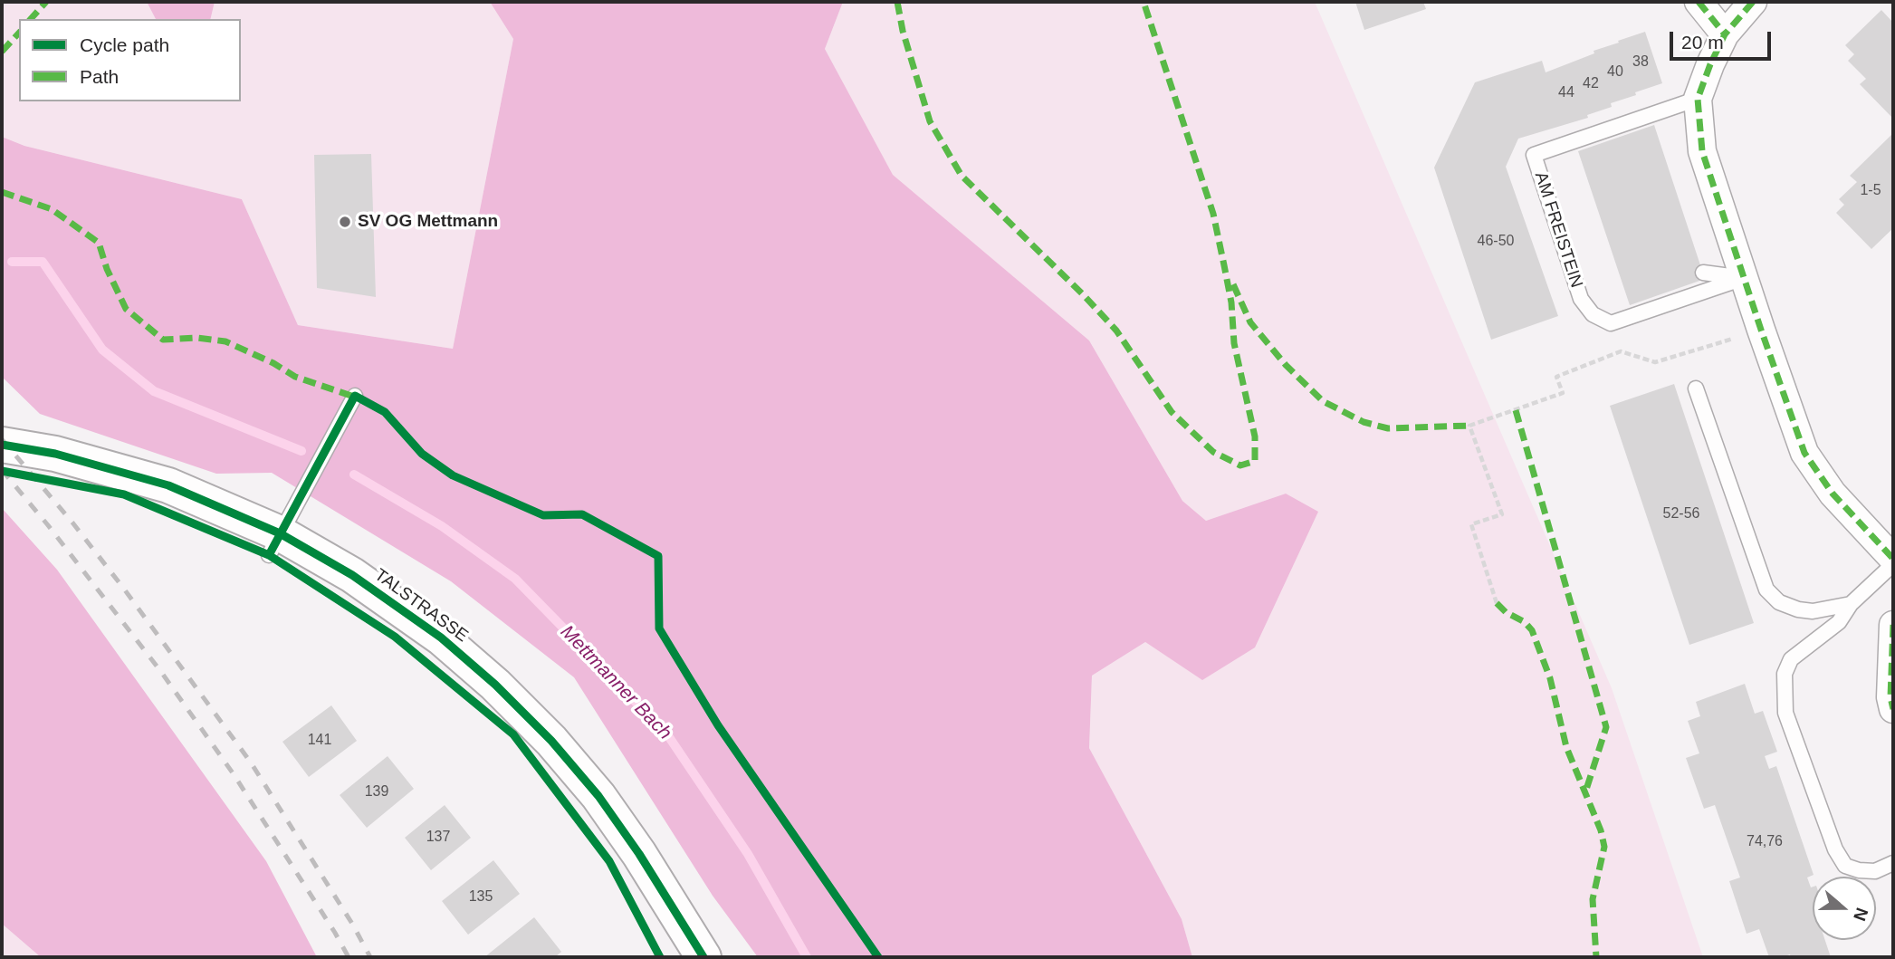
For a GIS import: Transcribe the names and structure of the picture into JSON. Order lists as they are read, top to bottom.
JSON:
{
  "streets": {
    "main road": ["TALSTRASSE"],
    "lane": ["AM FREISTEIN"]
  },
  "water": ["Mettmanner Bach"],
  "places": ["SV OG Mettmann"],
  "house_numbers": [
    "38",
    "40",
    "42",
    "44",
    "1-5",
    "46-50",
    "52-56",
    "141",
    "139",
    "137",
    "74,76",
    "135"
  ],
  "legend": ["Cycle path", "Path"],
  "scale_bar": "20 m",
  "north": "right"
}
